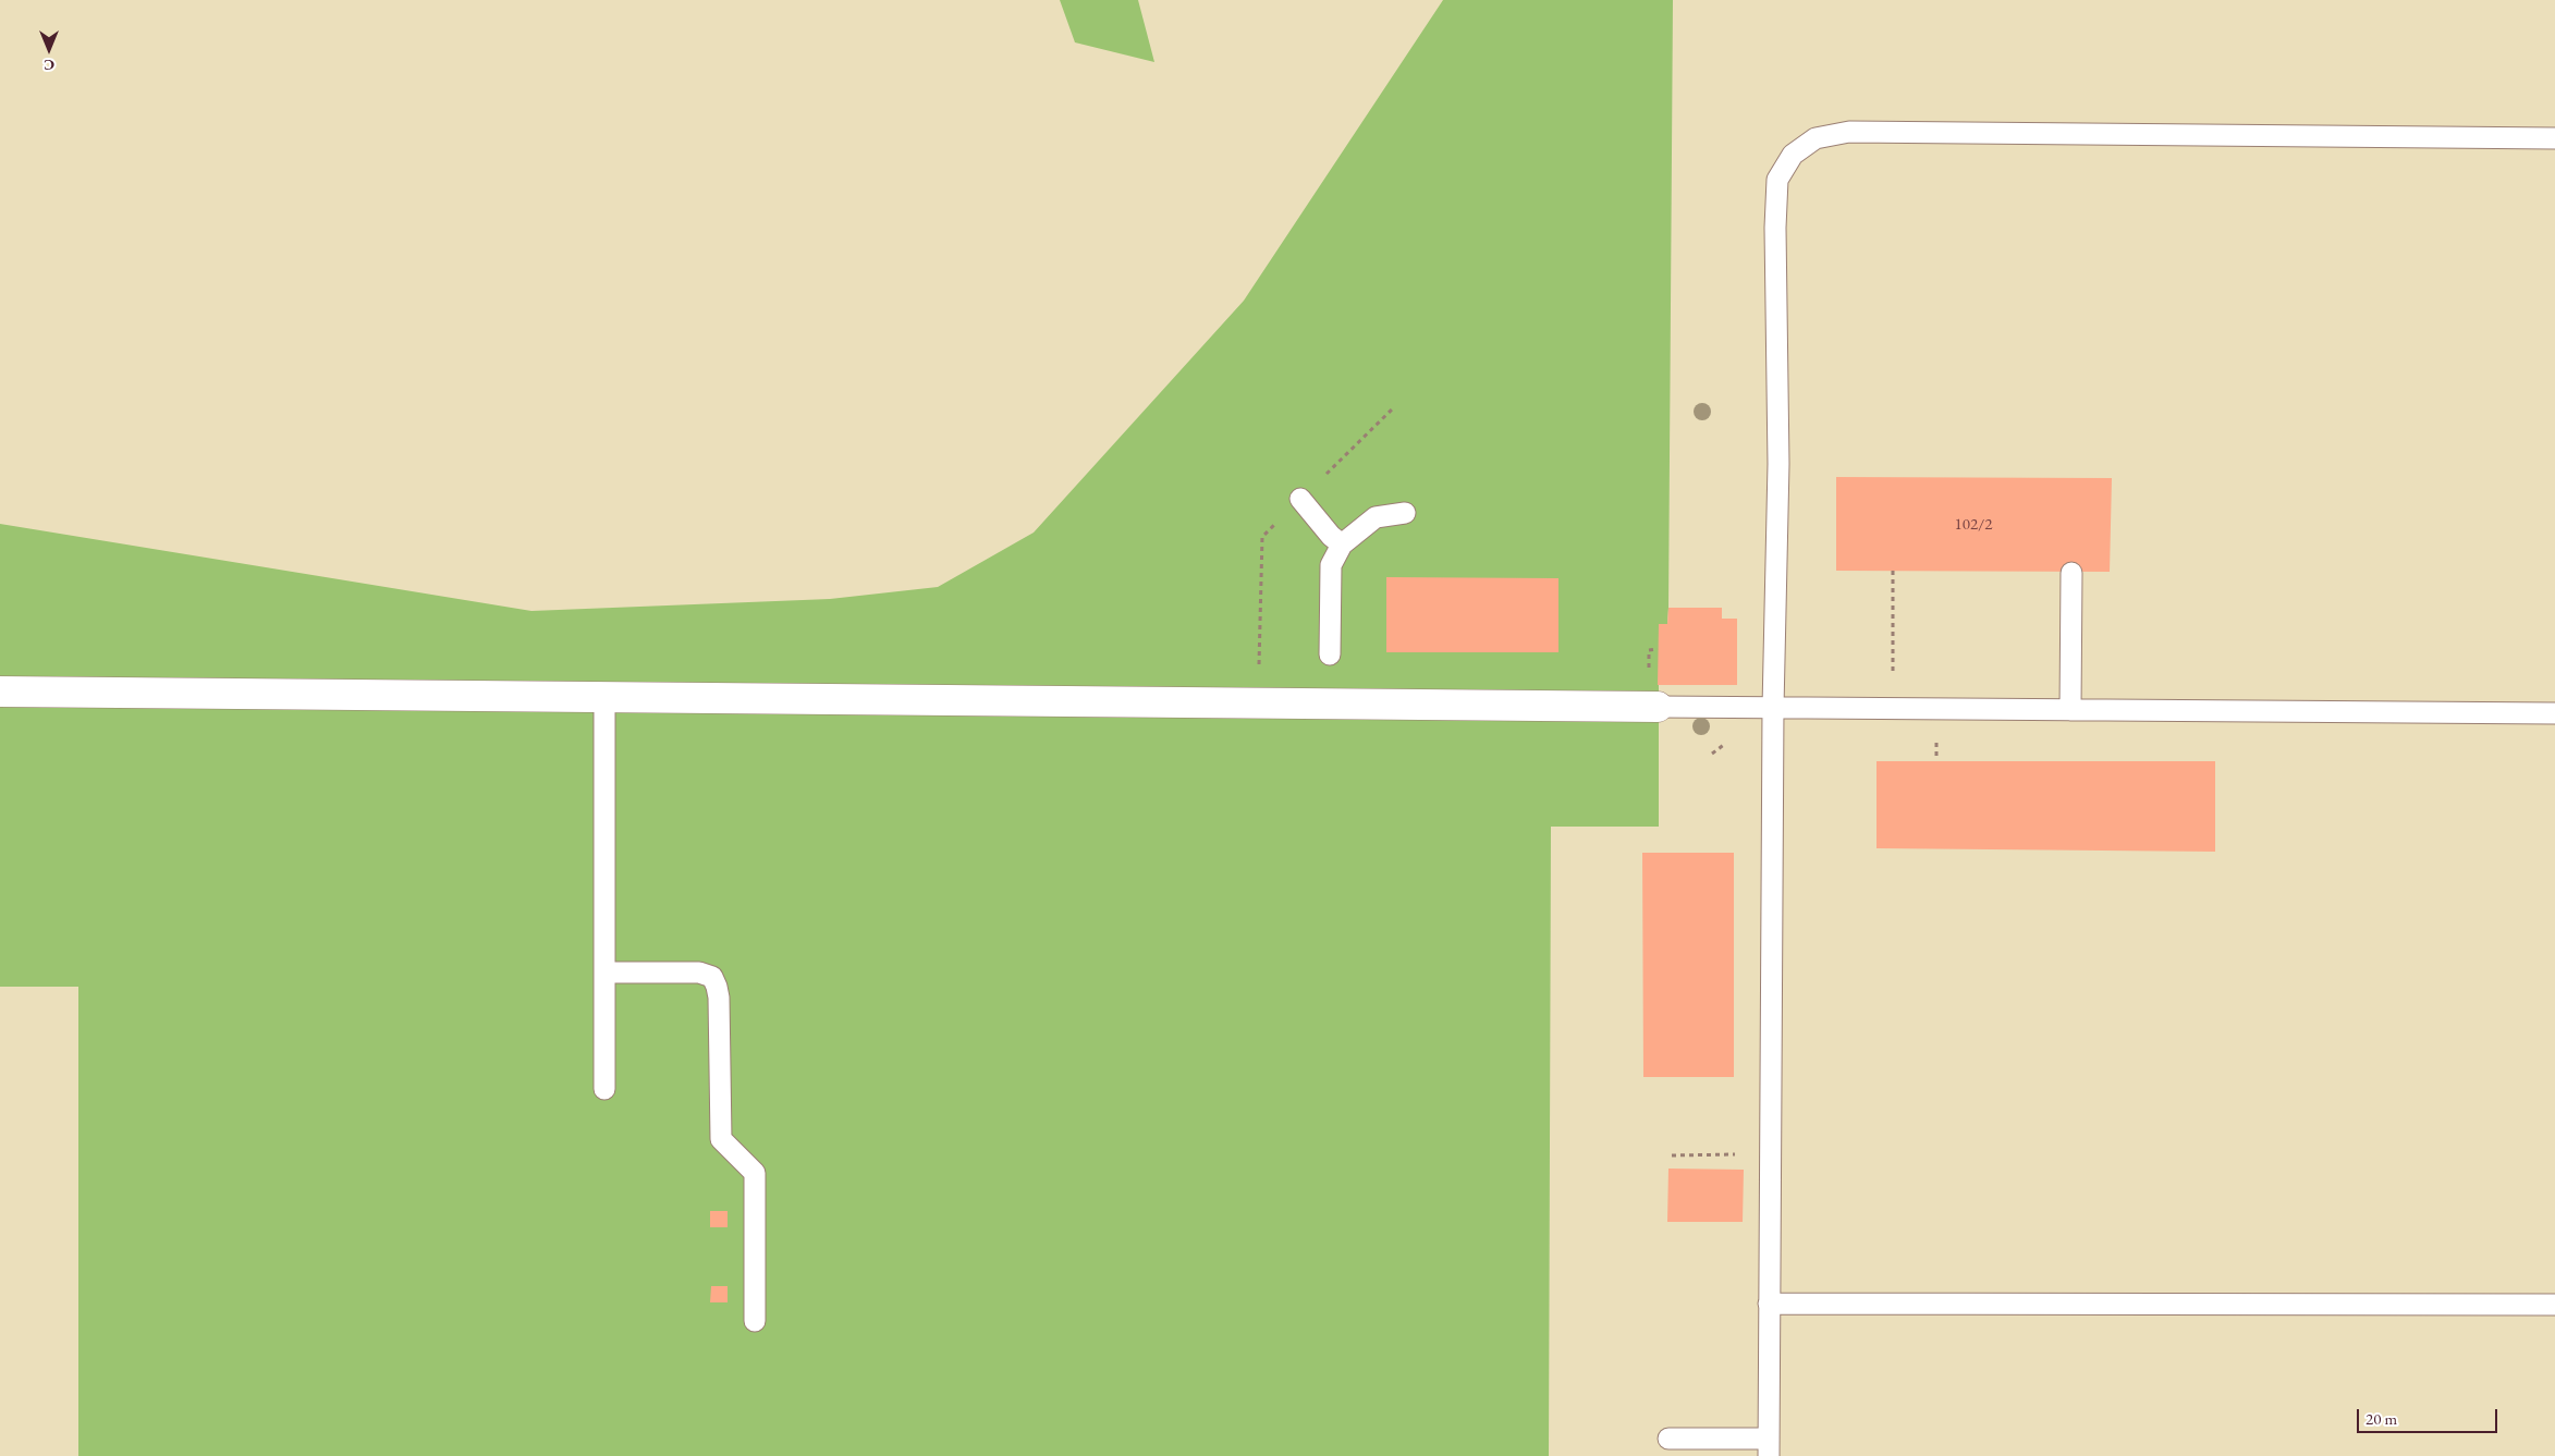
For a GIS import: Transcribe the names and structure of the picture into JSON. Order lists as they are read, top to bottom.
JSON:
{
  "house_numbers": ["102/2"],
  "scale_bar": "20 m",
  "north": "bottom"
}
